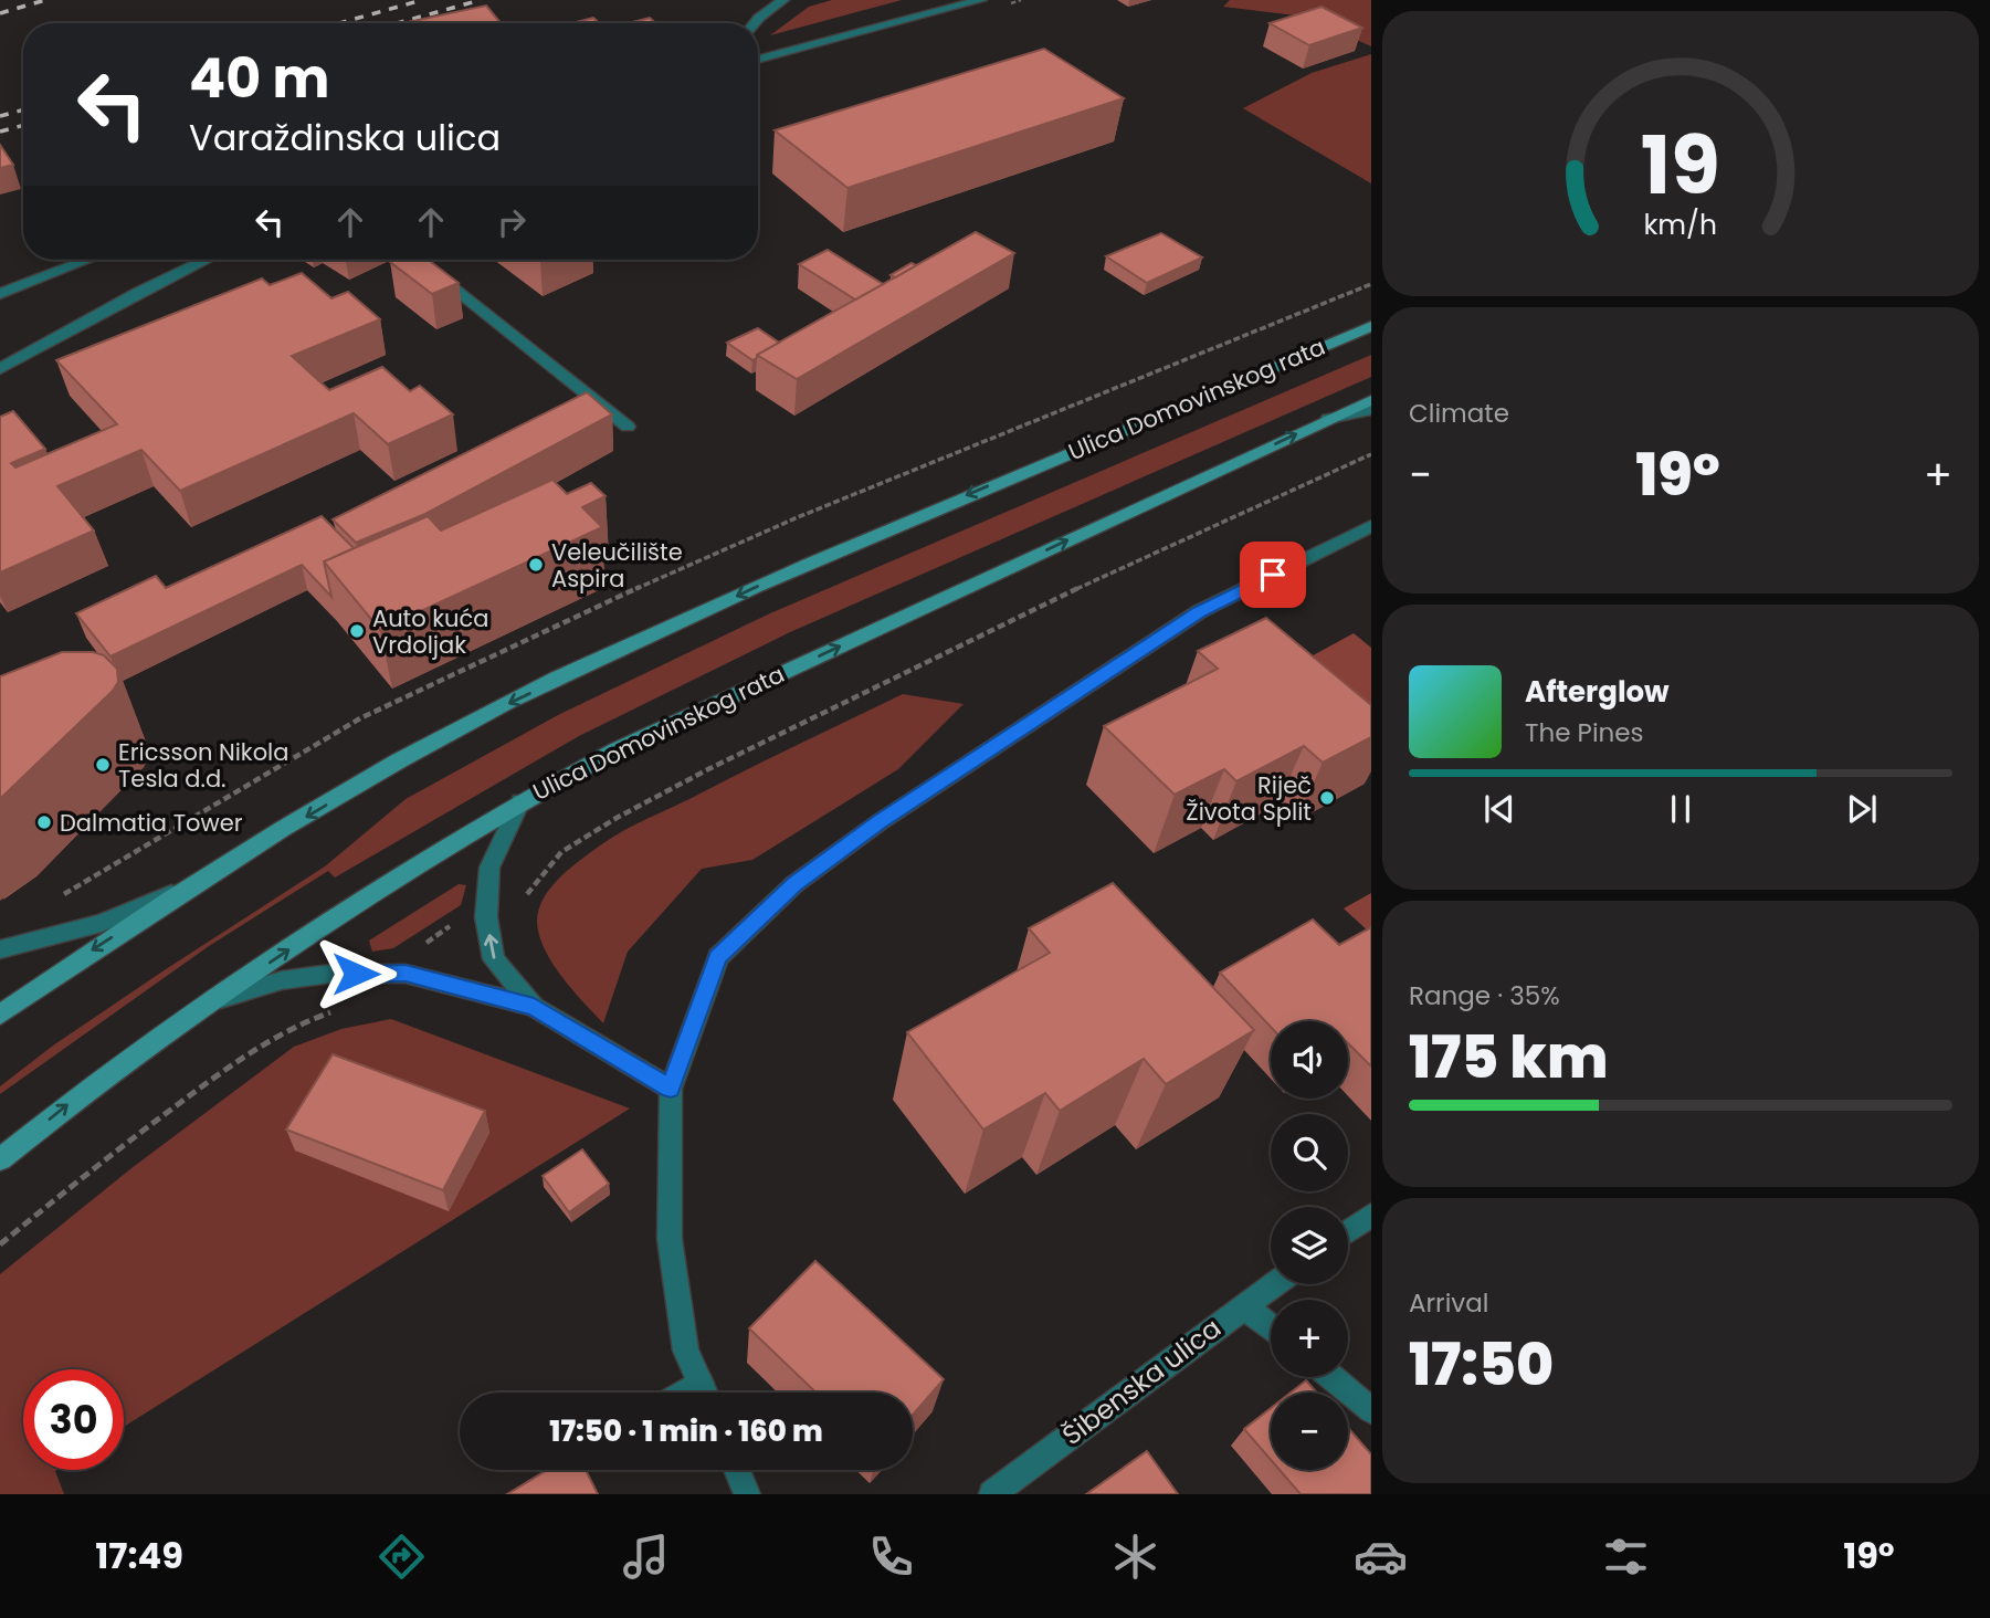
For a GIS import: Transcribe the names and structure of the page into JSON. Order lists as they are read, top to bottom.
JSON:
{
  "streets": {
    "main road": ["Ulica Domovinskog rata"],
    "street": ["Šibenska ulica"]
  },
  "places": [
    "Veleučilište Aspira",
    "Auto kuća Vrdoljak",
    "Ericsson Nikola Tesla d.d.",
    "Riječ Života Split",
    "Dalmatia Tower"
  ],
  "page": {
    "turn": ["40 m", "Varaždinska ulica"],
    "tile": [
      "Climate",
      ["Range · 35%", "175 km"],
      ["Arrival", "17:50"]
    ],
    "heat": ["−", "19°", "+"],
    "song": ["Afterglow", "The Pines"],
    "map_buttons": ["+", "−"],
    "limit": "30",
    "trip": "17:50 · 1 min · 160 m",
    "tabs": ["17:49", "19°"],
    "gauge": ["19", "km/h"]
  }
}
